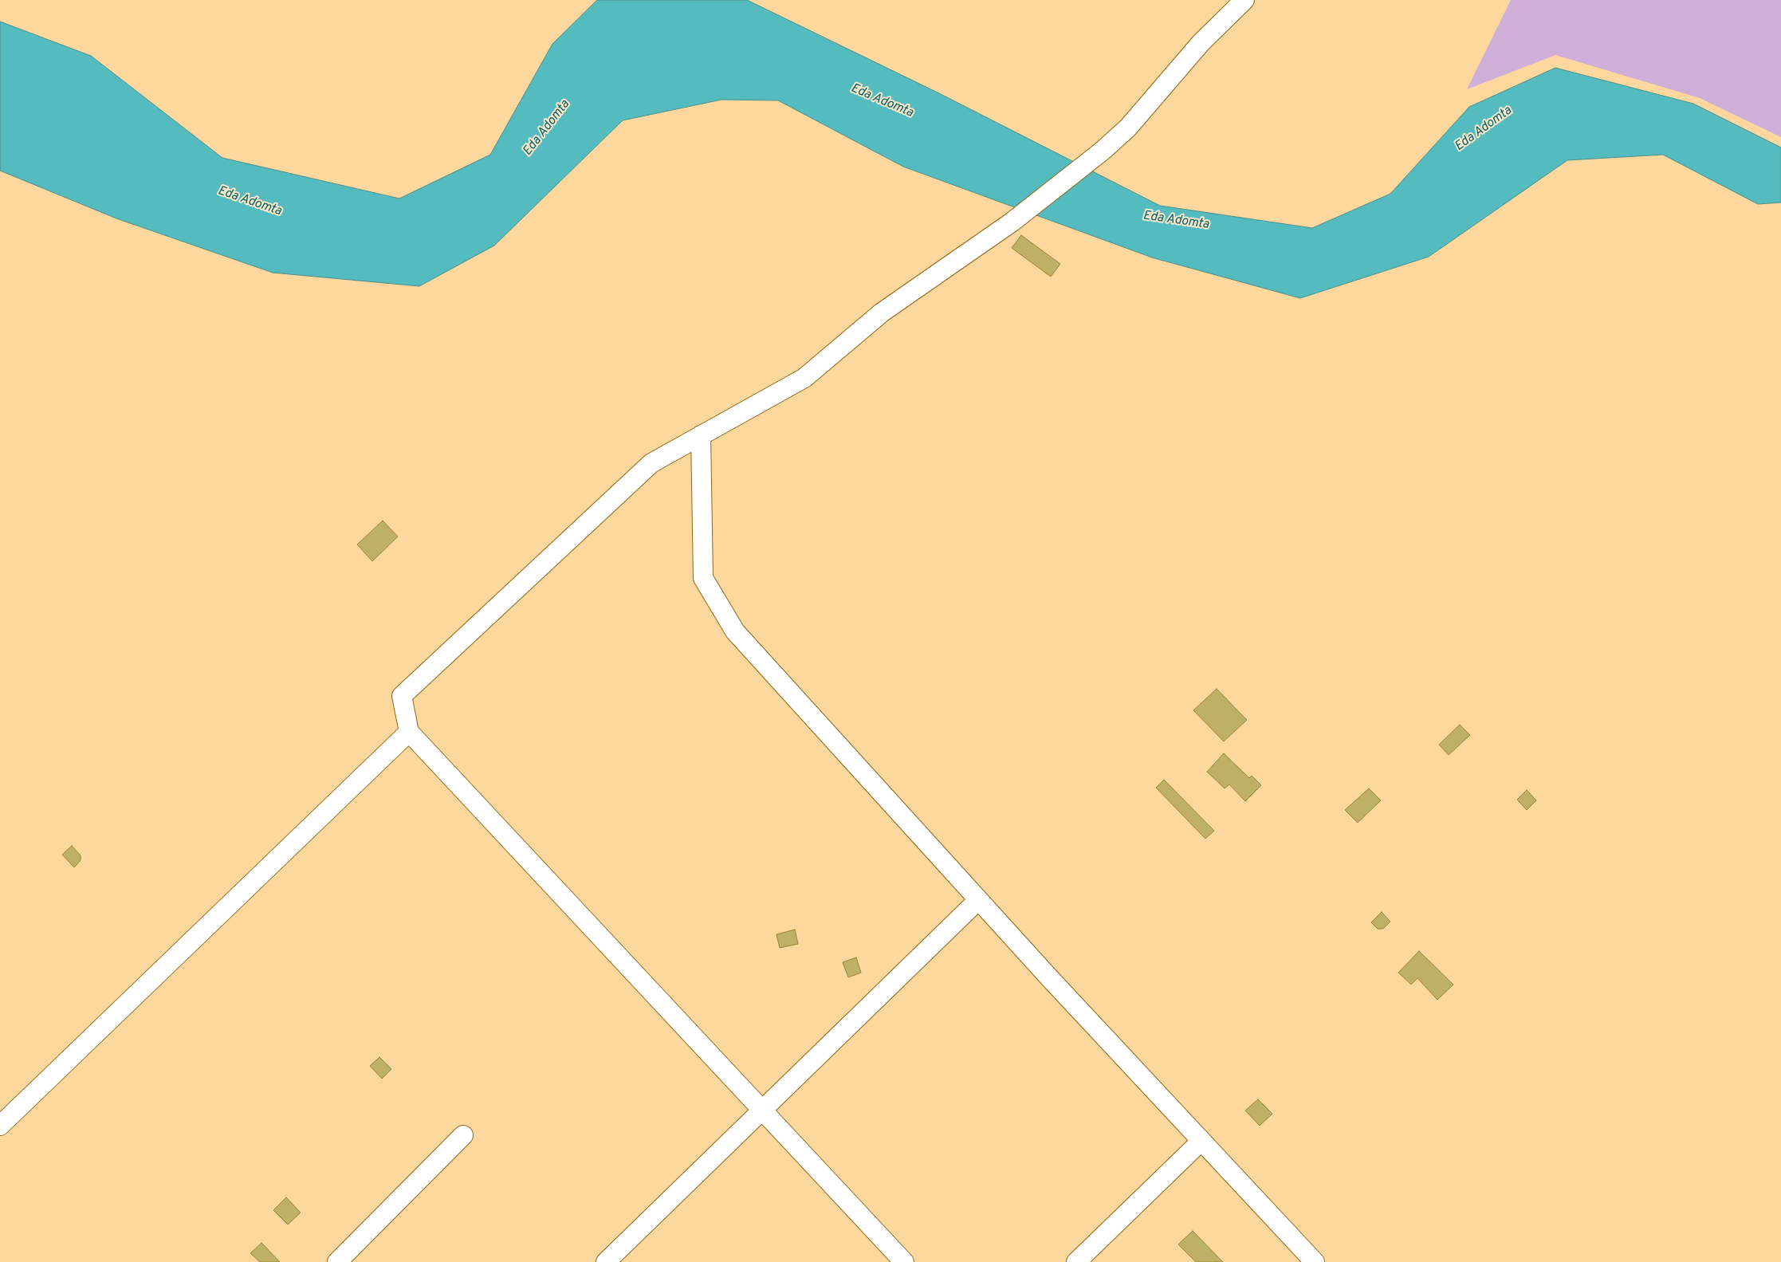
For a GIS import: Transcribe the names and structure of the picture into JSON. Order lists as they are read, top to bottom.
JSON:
{
  "water": ["Eda Adomta"]
}
